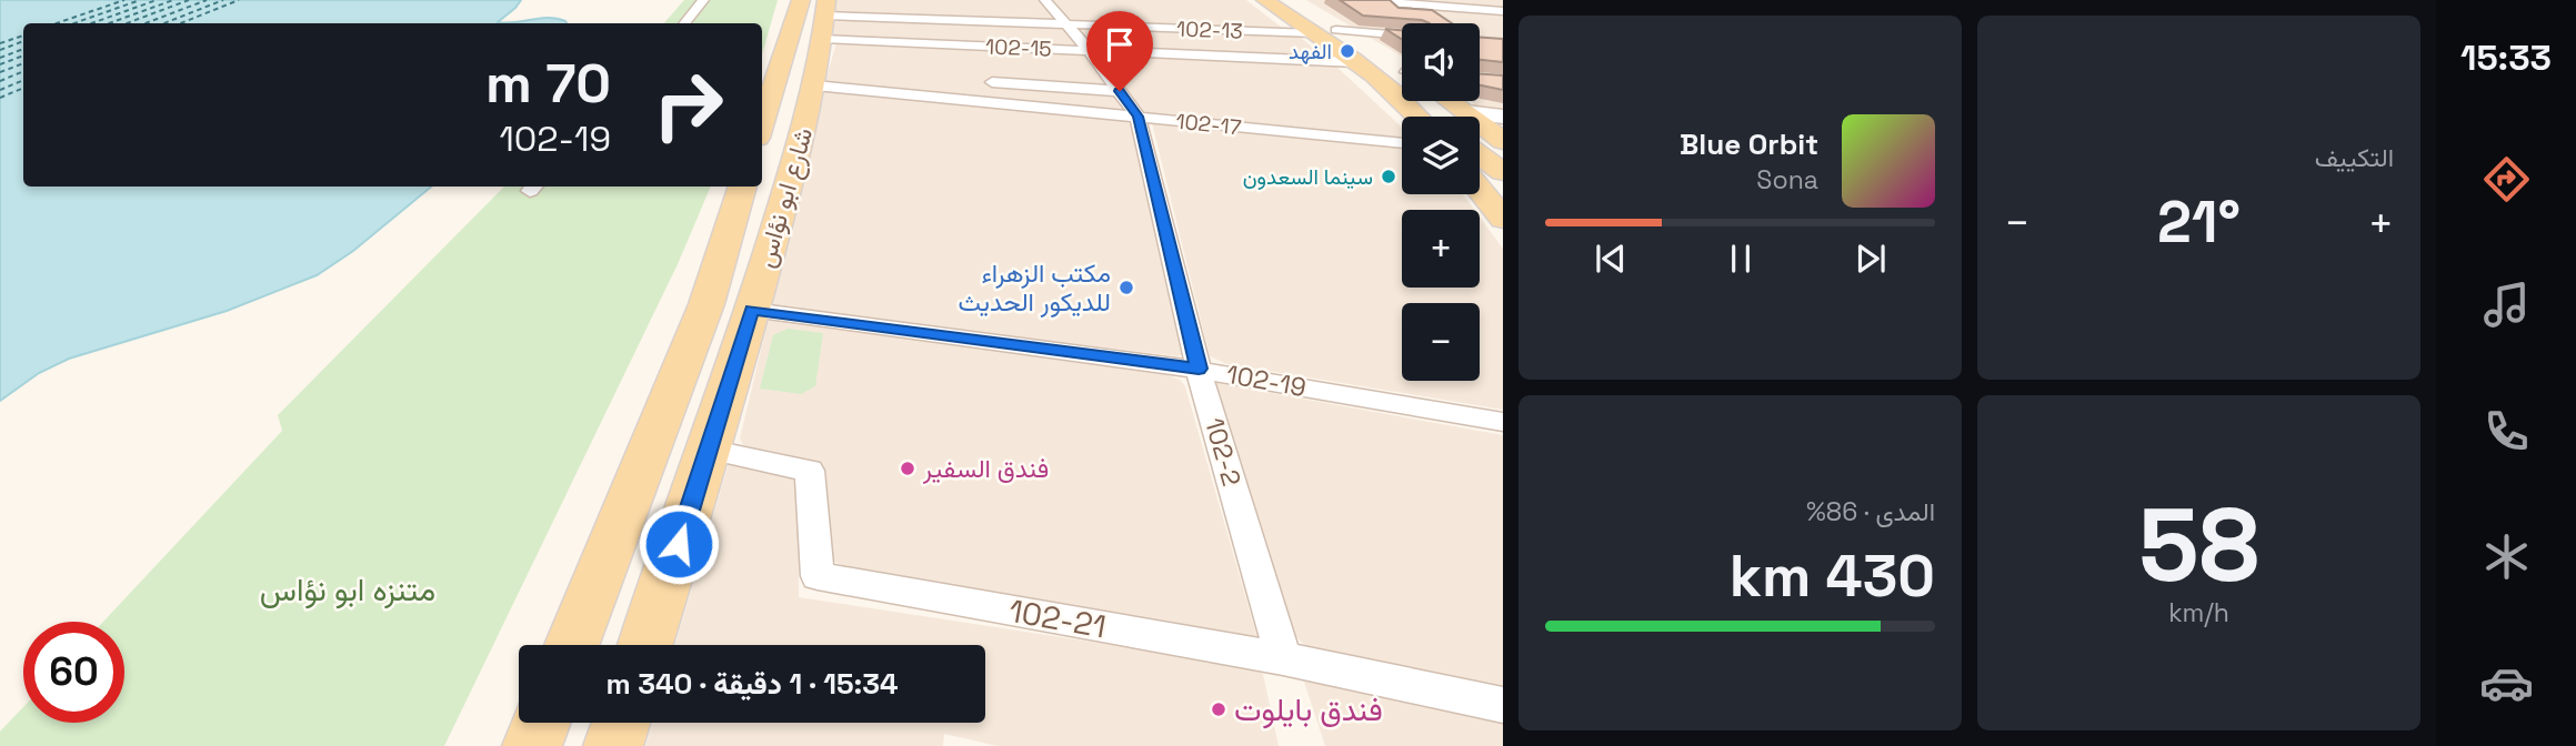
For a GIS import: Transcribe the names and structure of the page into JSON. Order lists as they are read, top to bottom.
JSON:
{
  "streets": {
    "main road": ["شارع ابو نؤاس"],
    "street": [
      "102-13",
      "102-15",
      "102-17",
      "102-19",
      "102-2",
      "102-21"
    ]
  },
  "crossings": [
    ["102-13", "102-15"],
    ["102-13", "شارع ابو نؤاس"],
    ["102-13", "102-2"],
    ["102-15", "شارع ابو نؤاس"],
    ["102-15", "102-2"],
    ["102-17", "شارع ابو نؤاس"],
    ["102-17", "102-2"],
    ["شارع ابو نؤاس", "102-19"],
    ["شارع ابو نؤاس", "102-21"],
    ["102-19", "102-2"],
    ["102-2", "102-21"]
  ],
  "parks": ["متنزه ابو نؤاس"],
  "places": [
    "الفهد",
    "سينما السعدون",
    "مكتب الزهراء للديكور الحديث",
    "فندق السفير",
    "فندق بايلوت"
  ],
  "page": {
    "tabs": "15:33",
    "tile": [
      "التكييف",
      ["58", "km/h"],
      ["المدى · 86%", "430 km"]
    ],
    "map_buttons": ["+", "−"],
    "turn": ["70 m", "102-19"],
    "song": ["Blue Orbit", "Sona"],
    "heat": ["−", "21°", "+"],
    "limit": "60",
    "trip": "15:34 · 1 دقيقة · 340 m"
  }
}
